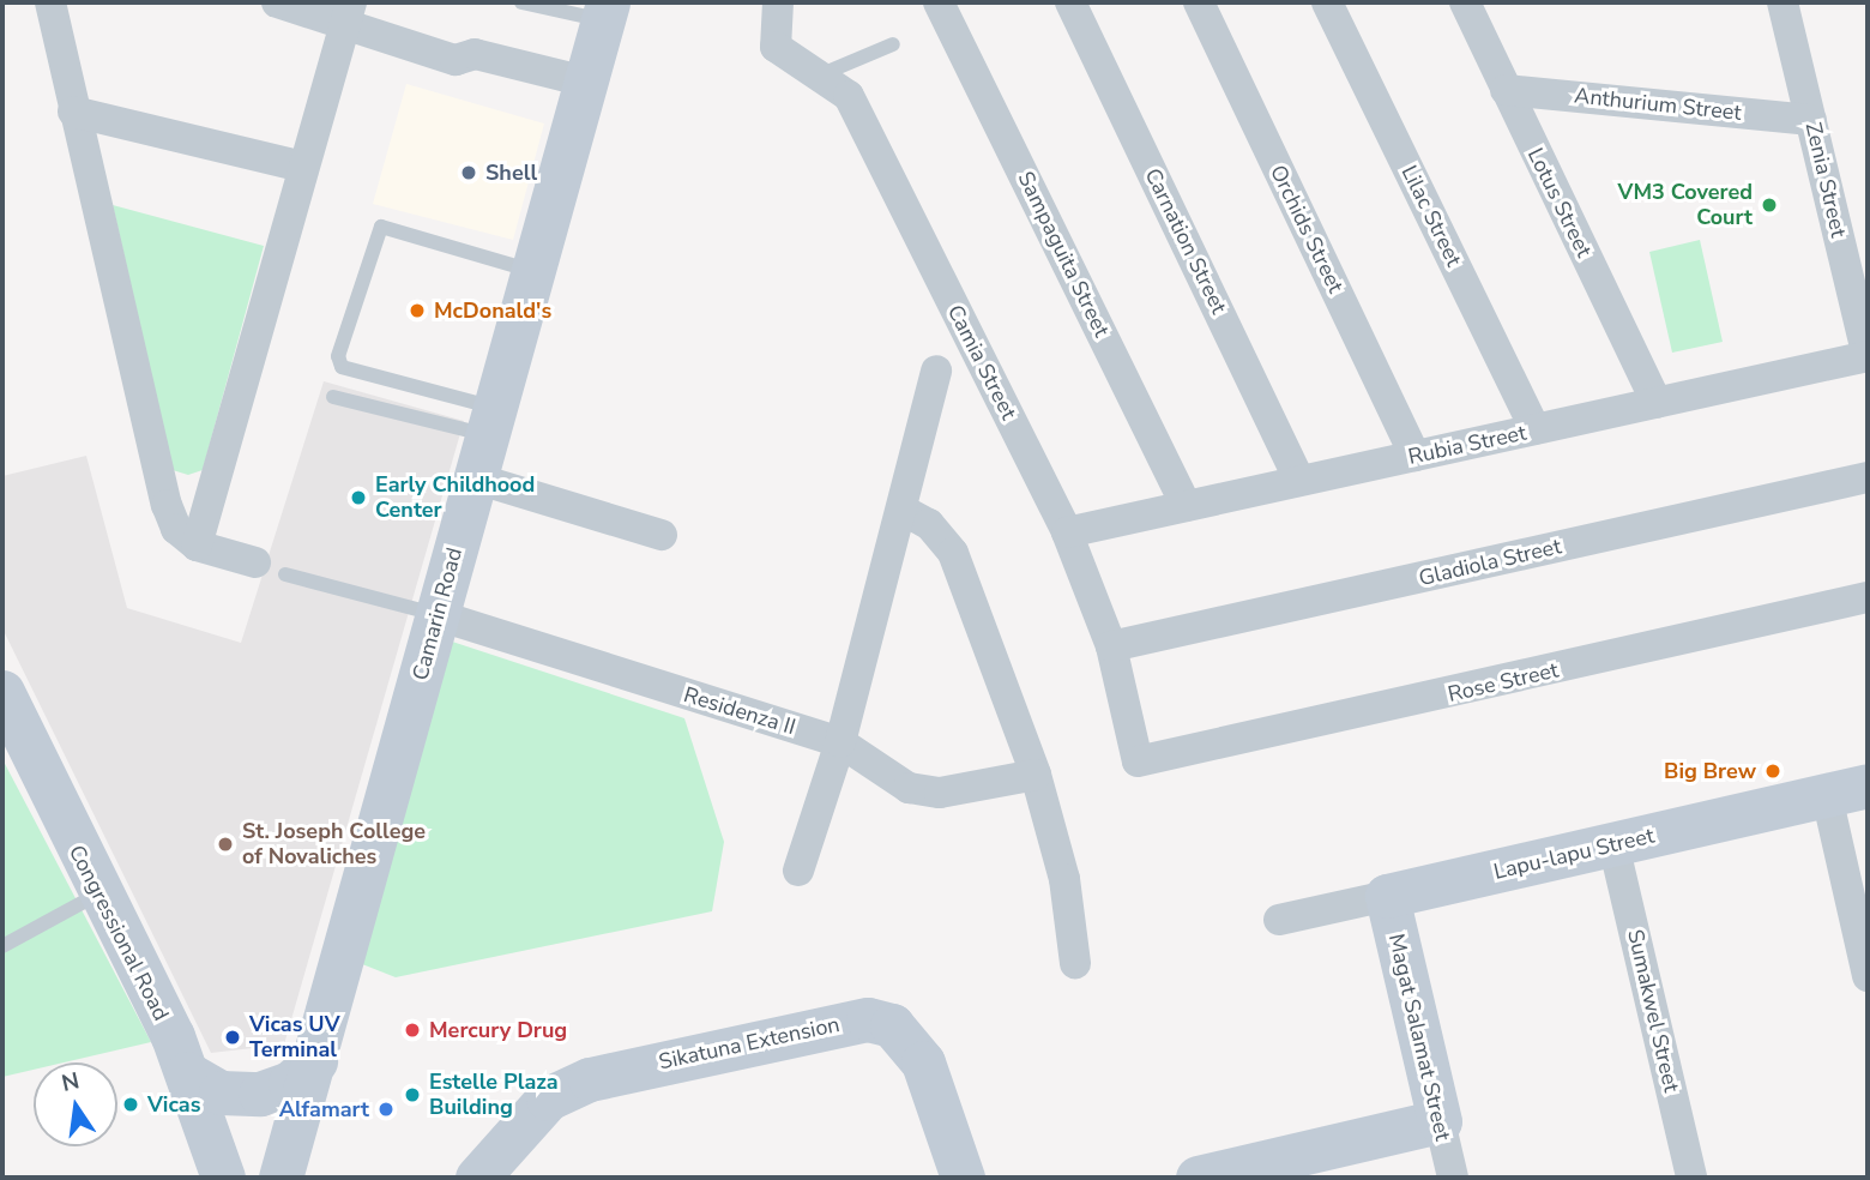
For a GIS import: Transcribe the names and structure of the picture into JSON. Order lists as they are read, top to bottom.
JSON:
{
  "streets": {
    "main road": [
      "Camarin Road",
      "Lapu-lapu Street",
      "Congressional Road",
      "Magat Salamat Street",
      "Sikatuna Extension"
    ],
    "street": [
      "Anthurium Street",
      "Zenia Street",
      "Lotus Street",
      "Lilac Street",
      "Orchids Street",
      "Carnation Street",
      "Sampaguita Street",
      "Camia Street",
      "Rubia Street",
      "Gladiola Street",
      "Rose Street",
      "Residenza II",
      "Sumakwel Street"
    ]
  },
  "crossings": [
    ["Anthurium Street", "Zenia Street"],
    ["Anthurium Street", "Lotus Street"],
    ["Zenia Street", "Rubia Street"],
    ["Lotus Street", "Rubia Street"],
    ["Lilac Street", "Rubia Street"],
    ["Orchids Street", "Rubia Street"],
    ["Carnation Street", "Rubia Street"],
    ["Sampaguita Street", "Rubia Street"],
    ["Camia Street", "Rubia Street"],
    ["Camia Street", "Gladiola Street"],
    ["Camia Street", "Rose Street"],
    ["Camarin Road", "Residenza II"],
    ["Lapu-lapu Street", "Sumakwel Street"],
    ["Lapu-lapu Street", "Magat Salamat Street"]
  ],
  "places": [
    "Shell",
    "VM3 Covered Court",
    "McDonald's",
    "Early Childhood Center",
    "Big Brew",
    "St. Joseph College of Novaliches",
    "Mercury Drug",
    "Vicas UV Terminal",
    "Estelle Plaza Building",
    "Vicas",
    "Alfamart"
  ],
  "north": "top"
}
